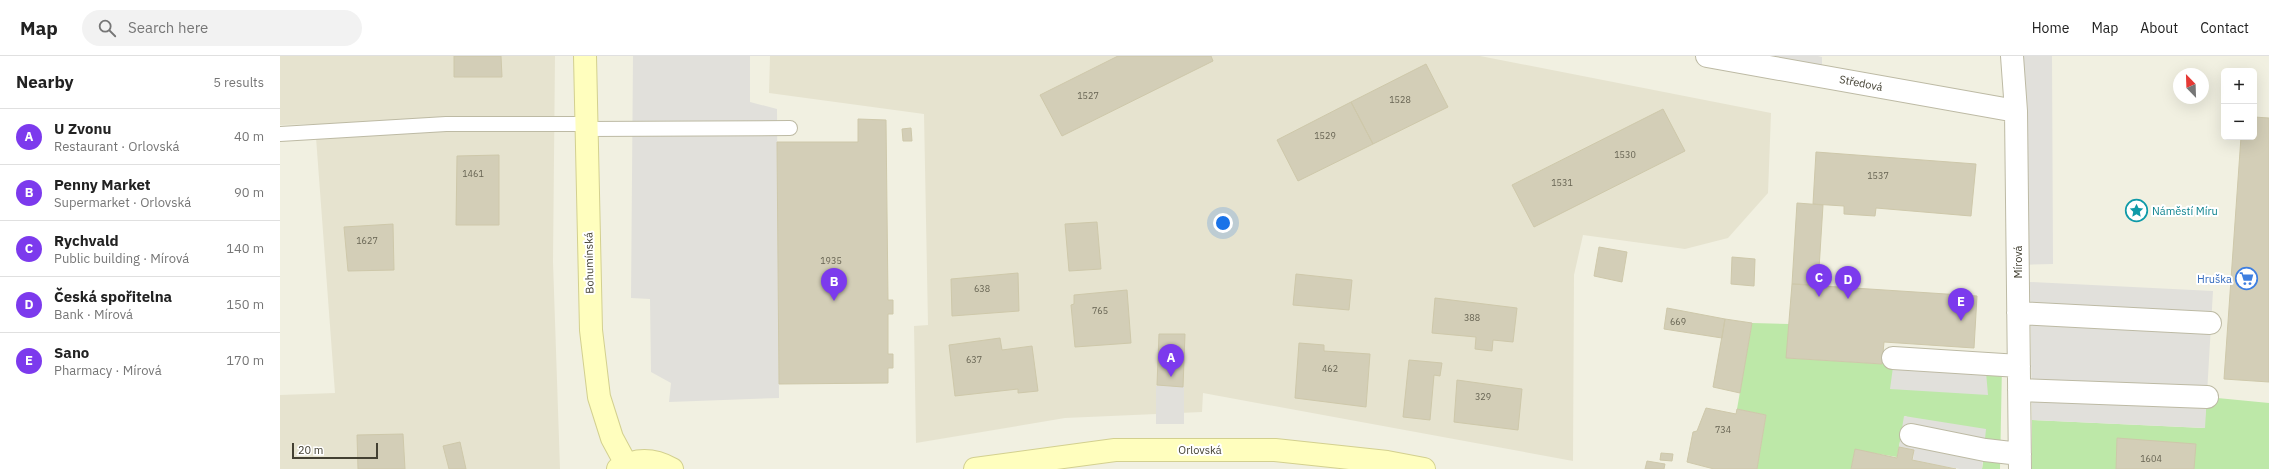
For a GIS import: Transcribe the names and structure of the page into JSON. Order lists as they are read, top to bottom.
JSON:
{
  "streets": {
    "main road": ["Bohumínská", "Orlovská"],
    "street": ["Středová", "Mírová"]
  },
  "crossings": [
    ["Středová", "Mírová"]
  ],
  "places": {
    "place": ["Náměstí Míru"],
    "supermarket": ["Hruška"]
  },
  "house_numbers": [
    "1527",
    "1528",
    "1529",
    "1530",
    "1461",
    "1537",
    "1531",
    "1627",
    "1935",
    "638",
    "765",
    "388",
    "669",
    "637",
    "462",
    "329",
    "734",
    "1604"
  ],
  "scale_bar": "20 m",
  "north": "top left",
  "page": {
    "header": "Map",
    "search": "Search here",
    "nav": [
      "Home",
      "Map",
      "About",
      "Contact"
    ],
    "heading": ["Nearby", "5 results"],
    "map_buttons": ["+", "−"],
    "list": [
      {
        "mark": "A",
        "name": "U Zvonu",
        "note": "Restaurant · Orlovská",
        "value": "40 m"
      },
      {
        "mark": "B",
        "name": "Penny Market",
        "note": "Supermarket · Orlovská",
        "value": "90 m"
      },
      {
        "mark": "C",
        "name": "Rychvald",
        "note": "Public building · Mírová",
        "value": "140 m"
      },
      {
        "mark": "D",
        "name": "Česká spořitelna",
        "note": "Bank · Mírová",
        "value": "150 m"
      },
      {
        "mark": "E",
        "name": "Sano",
        "note": "Pharmacy · Mírová",
        "value": "170 m"
      }
    ],
    "pins": [
      "C",
      "D",
      "B",
      "E",
      "A"
    ],
    "scale": "20 m"
  }
}
